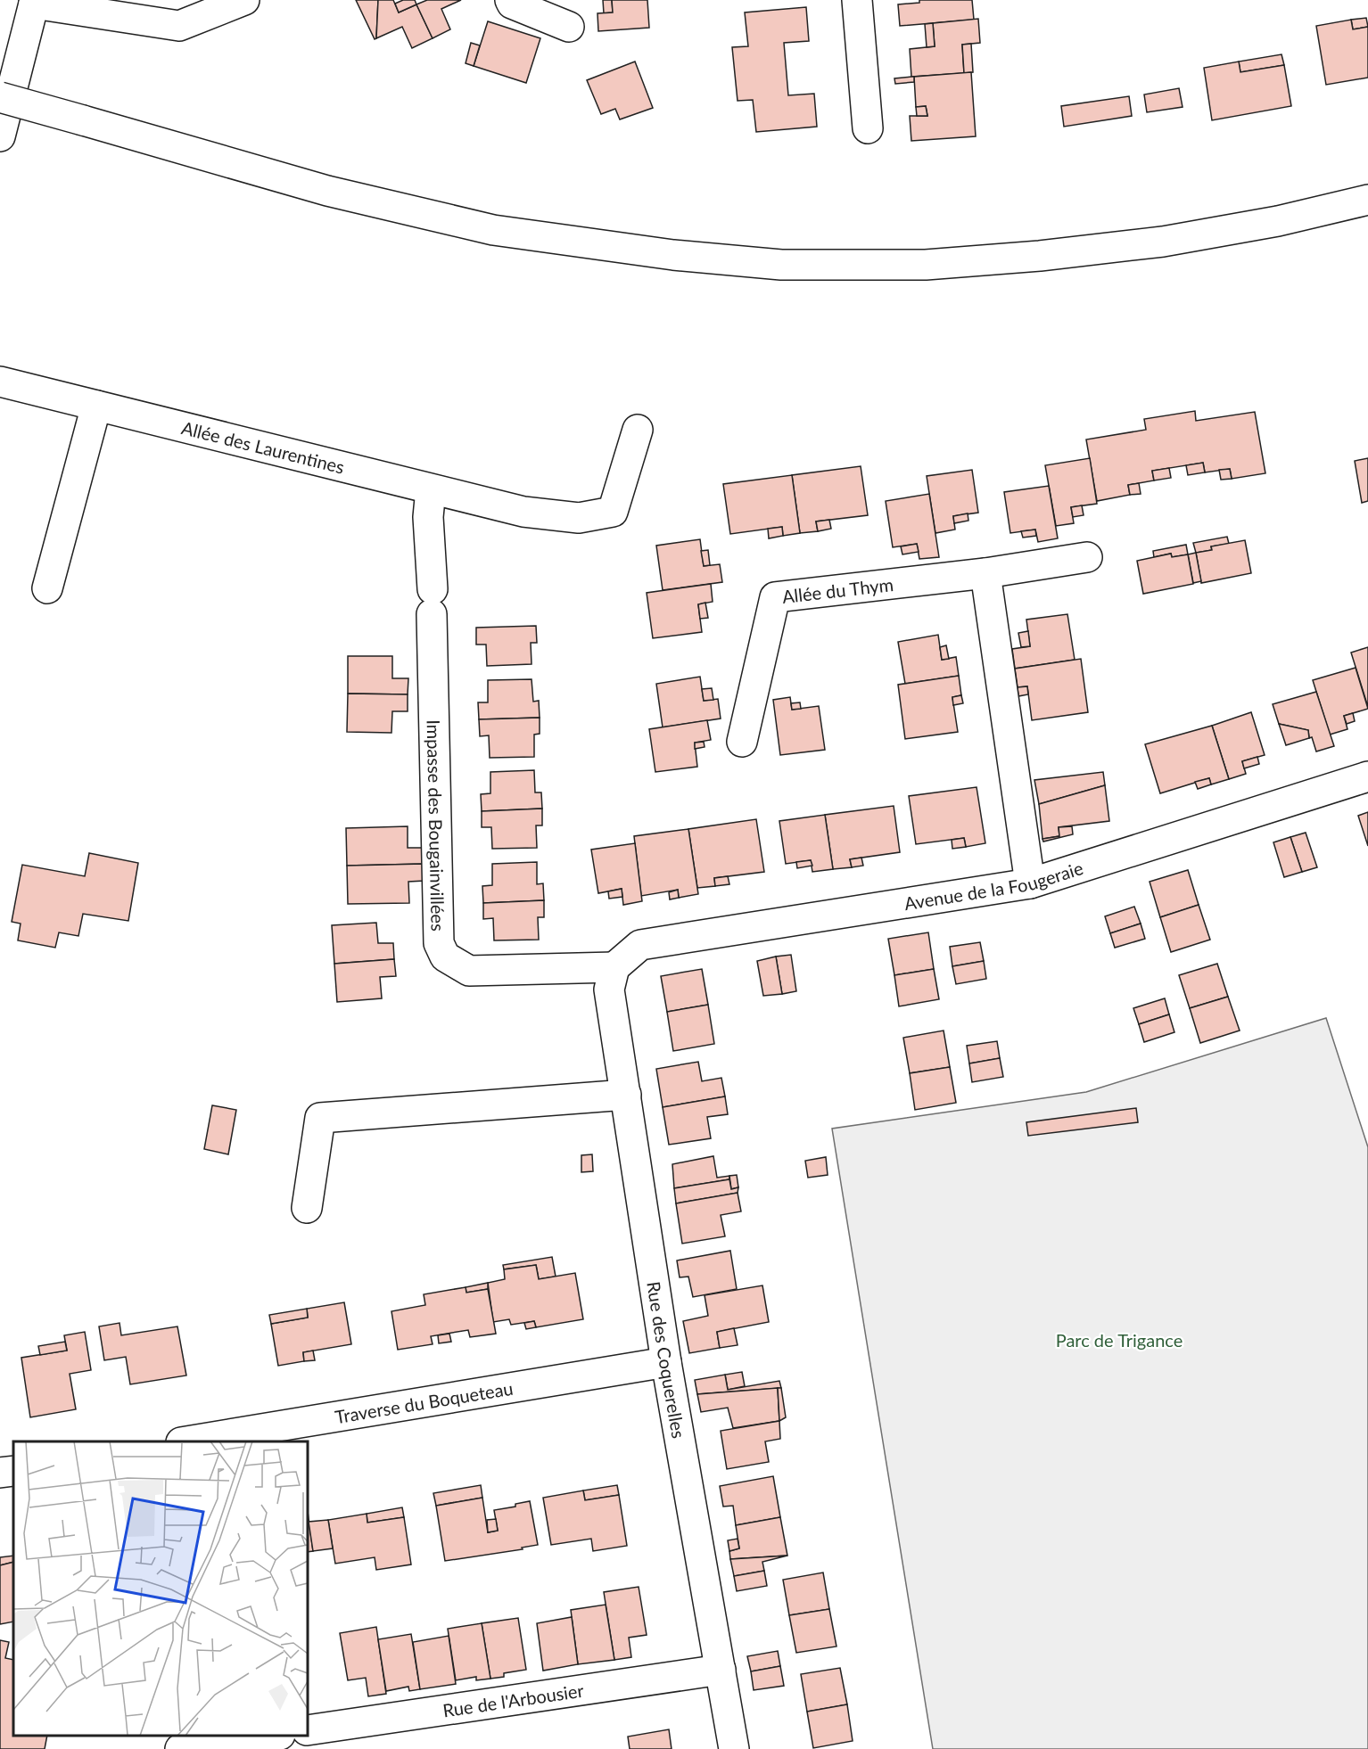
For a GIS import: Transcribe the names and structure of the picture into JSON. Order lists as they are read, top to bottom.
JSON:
{
  "streets": {
    "street": [
      "Allée des Laurentines",
      "Allée du Thym",
      "Impasse des Bougainvillées",
      "Avenue de la Fougeraie",
      "Rue des Coquerelles",
      "Traverse du Boqueteau",
      "Rue de l'Arbousier"
    ]
  },
  "crossings": [
    ["Allée des Laurentines", "Impasse des Bougainvillées"],
    ["Impasse des Bougainvillées", "Avenue de la Fougeraie"],
    ["Impasse des Bougainvillées", "Rue des Coquerelles"],
    ["Avenue de la Fougeraie", "Rue des Coquerelles"],
    ["Rue des Coquerelles", "Traverse du Boqueteau"],
    ["Rue des Coquerelles", "Rue de l'Arbousier"]
  ],
  "parks": ["Parc de Trigance"]
}
